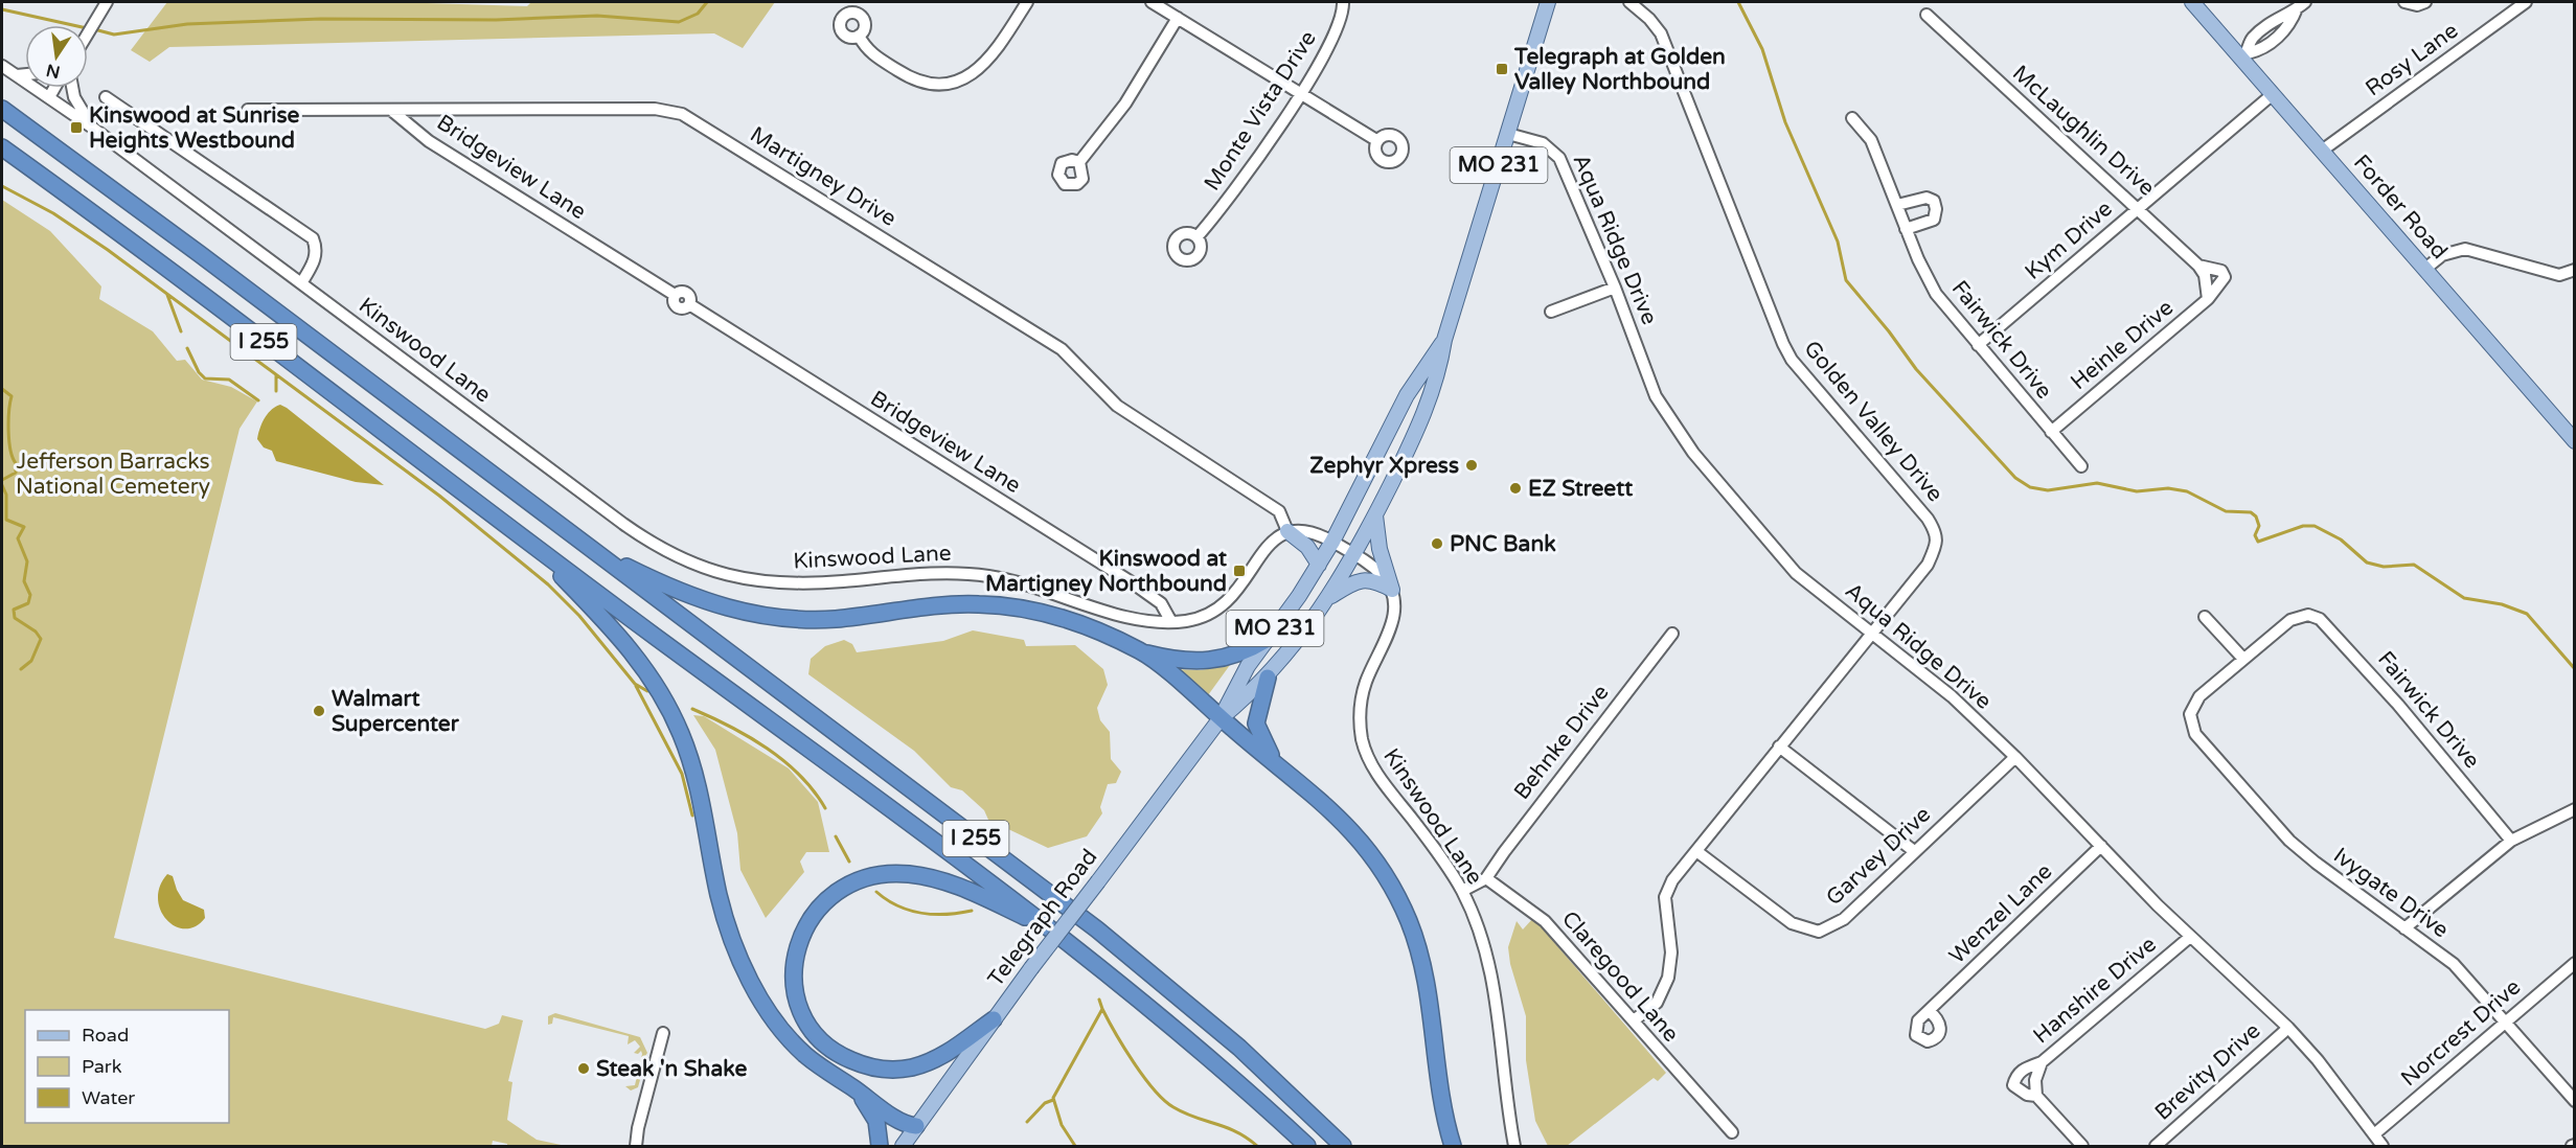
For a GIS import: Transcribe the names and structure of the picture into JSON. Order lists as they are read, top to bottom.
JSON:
{
  "streets": {
    "highway": ["I 255"],
    "main road": ["MO 231", "Forder Road", "Telegraph Road"],
    "street": [
      "Rosy Lane",
      "Monte Vista Drive",
      "McLaughlin Drive",
      "Bridgeview Lane",
      "Martigney Drive",
      "Aqua Ridge Drive",
      "Kym Drive",
      "Fairwick Drive",
      "Heinle Drive",
      "Kinswood Lane",
      "Golden Valley Drive",
      "Behnke Drive",
      "Garvey Drive",
      "Ivygate Drive",
      "Wenzel Lane",
      "Claregood Lane",
      "Hanshire Drive",
      "Norcrest Drive",
      "Brevity Drive"
    ]
  },
  "crossings": [
    ["Rosy Lane", "Forder Road"],
    ["McLaughlin Drive", "Kym Drive"],
    ["McLaughlin Drive", "Heinle Drive"],
    ["Bridgeview Lane", "Martigney Drive"],
    ["Bridgeview Lane", "Kinswood Lane"],
    ["Martigney Drive", "Kinswood Lane"],
    ["Forder Road", "Kym Drive"],
    ["Aqua Ridge Drive", "Golden Valley Drive"],
    ["Aqua Ridge Drive", "Garvey Drive"],
    ["Aqua Ridge Drive", "Wenzel Lane"],
    ["Aqua Ridge Drive", "Telegraph Road"],
    ["Aqua Ridge Drive", "Hanshire Drive"],
    ["Aqua Ridge Drive", "Norcrest Drive"],
    ["Aqua Ridge Drive", "Brevity Drive"],
    ["Kym Drive", "Fairwick Drive"],
    ["Fairwick Drive", "Heinle Drive"],
    ["Fairwick Drive", "Ivygate Drive"],
    ["Golden Valley Drive", "Garvey Drive"],
    ["Golden Valley Drive", "Claregood Lane"],
    ["Behnke Drive", "Claregood Lane"],
    ["Ivygate Drive", "Norcrest Drive"]
  ],
  "parks": ["Jefferson Barracks National Cemetery"],
  "places": {
    "transit": ["Telegraph at Golden Valley Northbound", "Kinswood at Sunrise Heights Westbound", "Kinswood at Martigney Northbound"],
    "other": [
      "Zephyr Xpress",
      "EZ Streett",
      "PNC Bank",
      "Walmart Supercenter",
      "Steak 'n Shake"
    ]
  },
  "legend": ["Road", "Park", "Water"],
  "north": "bottom"
}
